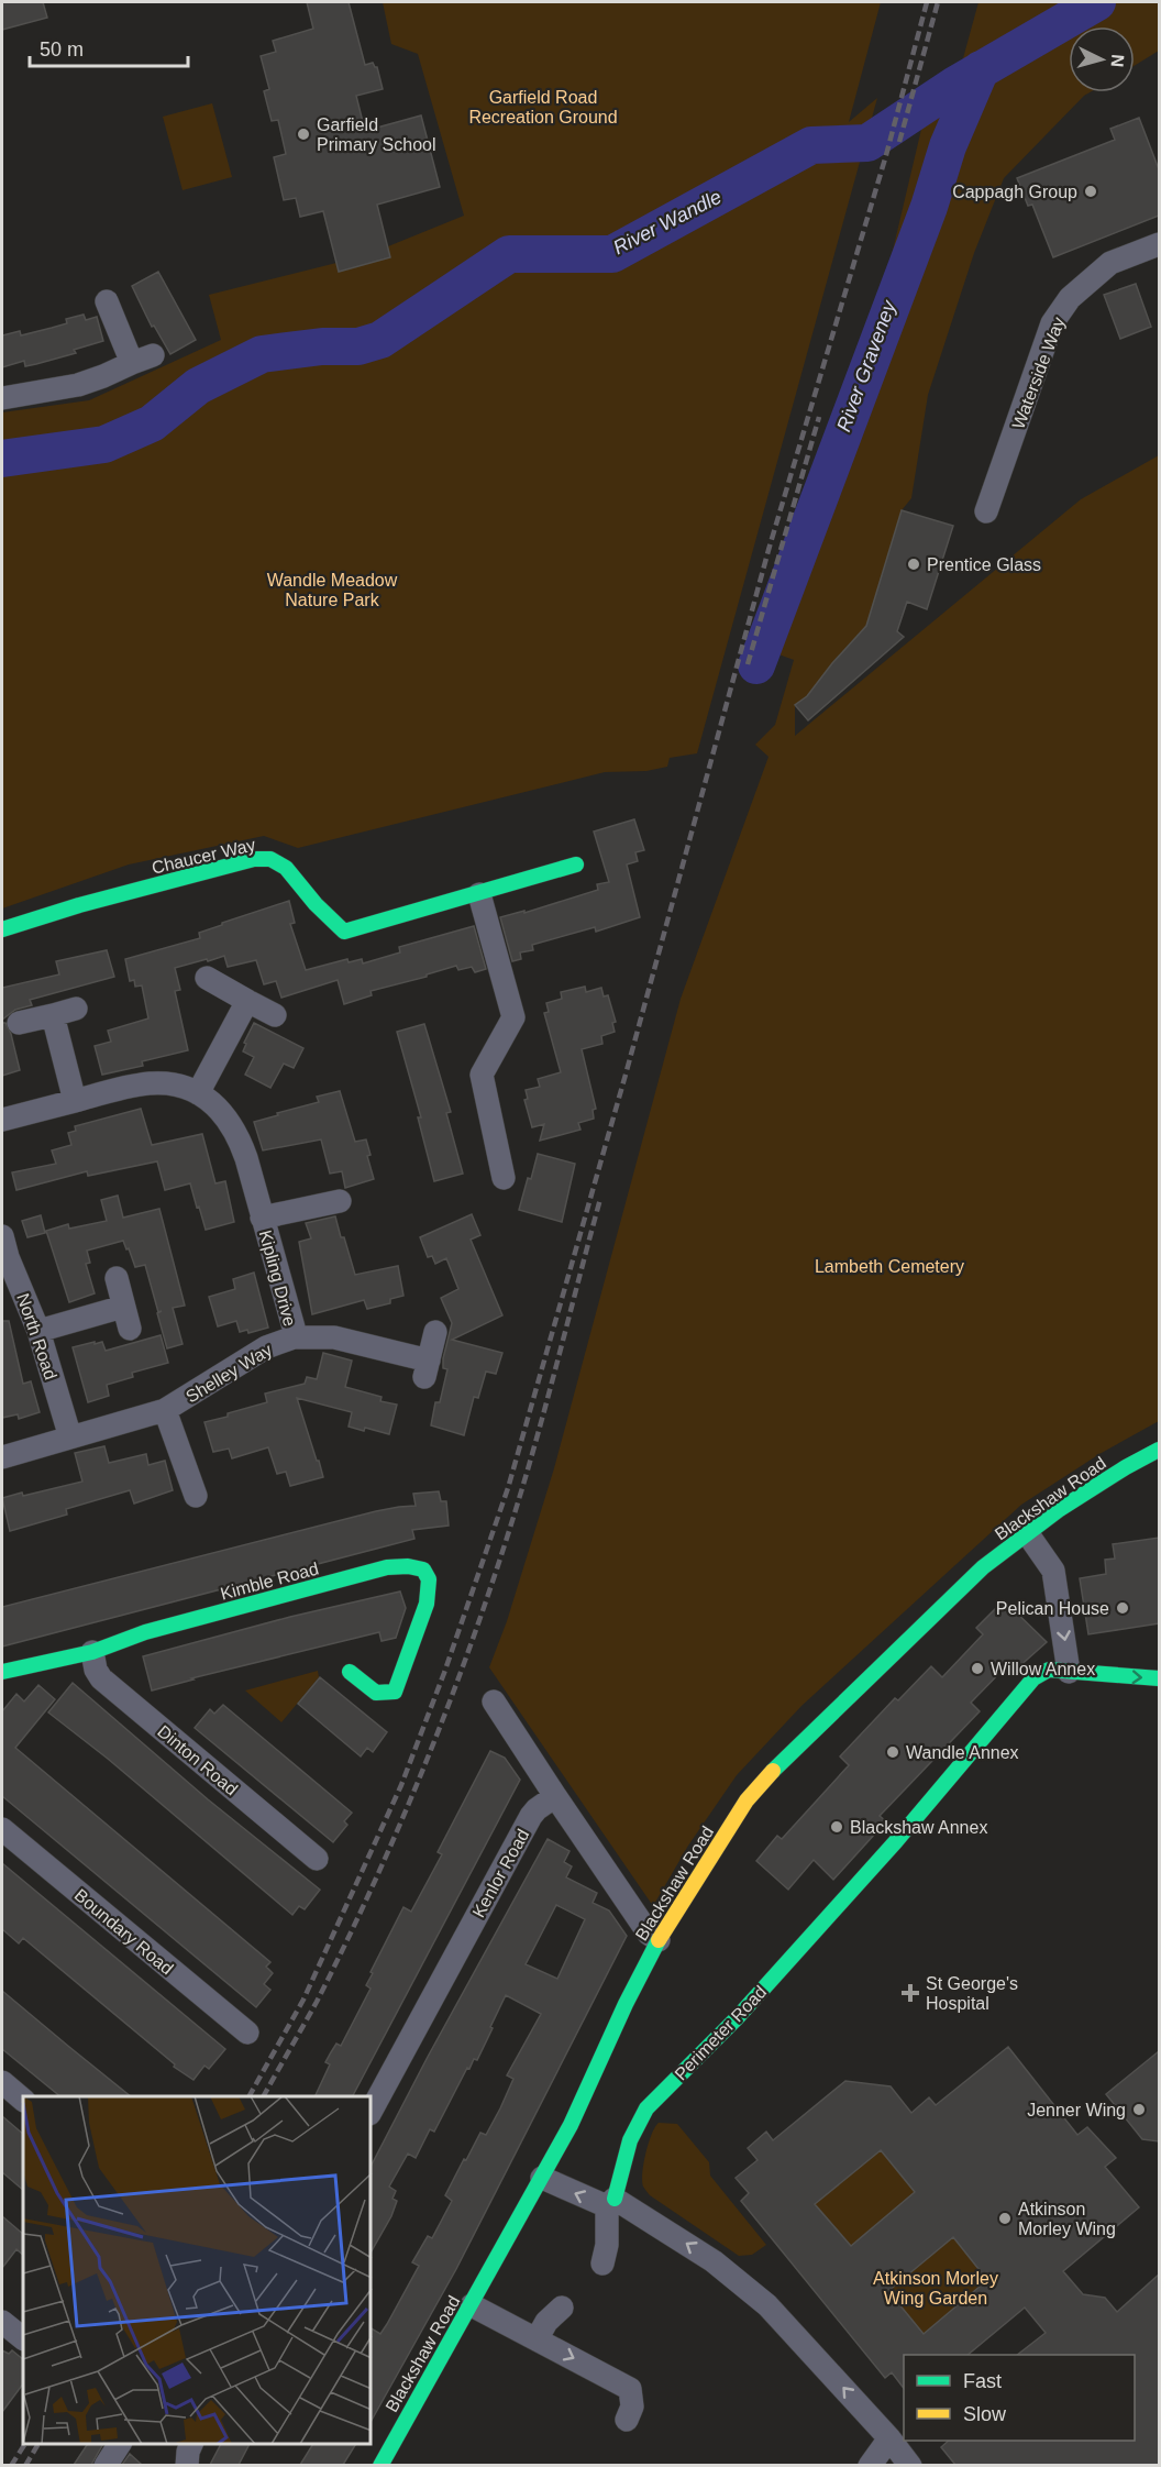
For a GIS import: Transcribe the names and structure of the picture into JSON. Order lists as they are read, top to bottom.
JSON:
{
  "streets": {
    "street": [
      "Waterside Way",
      "Chaucer Way",
      "Kipling Drive",
      "North Road",
      "Shelley Way",
      "Blackshaw Road",
      "Kimble Road",
      "Dinton Road",
      "Kenlor Road",
      "Boundary Road",
      "Perimeter Road"
    ]
  },
  "crossings": [
    ["Kipling Drive", "Shelley Way"],
    ["North Road", "Shelley Way"],
    ["Kimble Road", "Dinton Road"]
  ],
  "water": ["River Wandle", "River Graveney"],
  "parks": [
    "Garfield Road Recreation Ground",
    "Wandle Meadow Nature Park",
    "Lambeth Cemetery",
    "Atkinson Morley Wing Garden"
  ],
  "places": {
    "other": [
      "Garfield Primary School",
      "Cappagh Group",
      "Prentice Glass",
      "Pelican House",
      "Willow Annex",
      "Wandle Annex",
      "Blackshaw Annex",
      "Jenner Wing",
      "Atkinson Morley Wing"
    ],
    "health": ["St George's Hospital"]
  },
  "legend": ["Fast", "Slow"],
  "scale_bar": "50 m",
  "north": "right"
}
